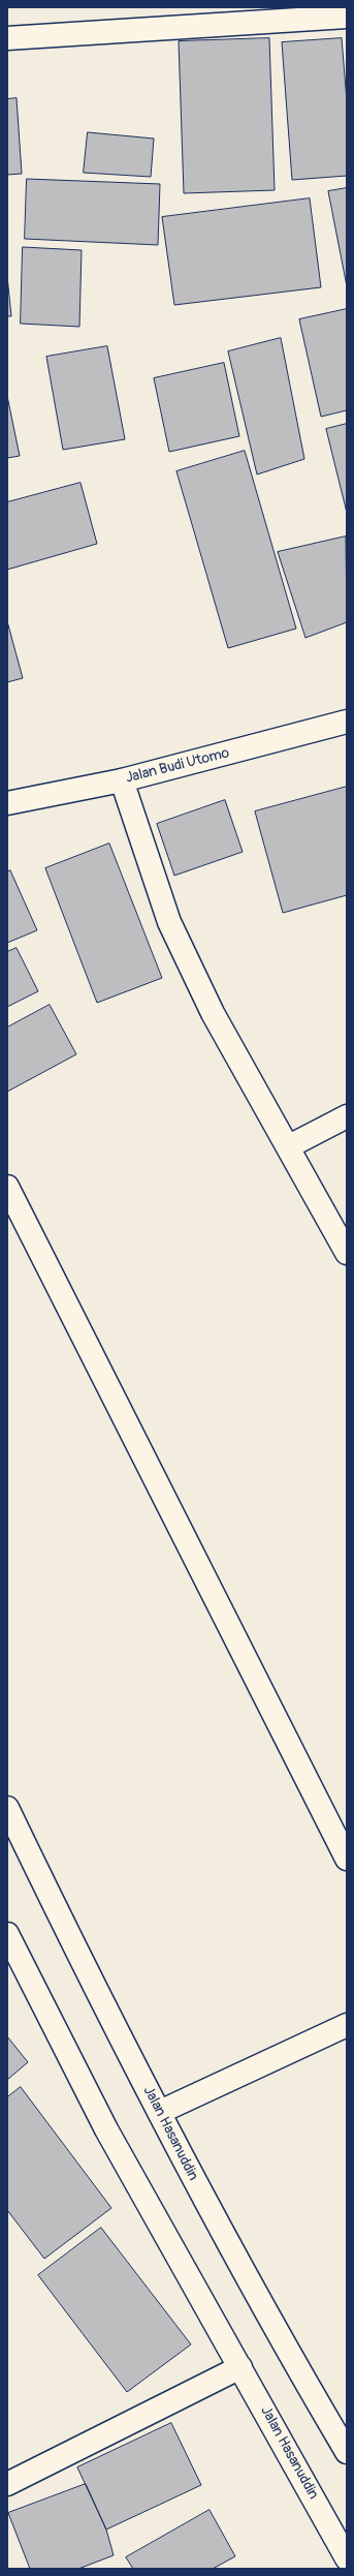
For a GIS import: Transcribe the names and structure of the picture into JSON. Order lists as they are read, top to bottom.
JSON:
{
  "streets": {
    "street": ["Jalan Budi Utomo", "Jalan Hasanuddin"]
  }
}
